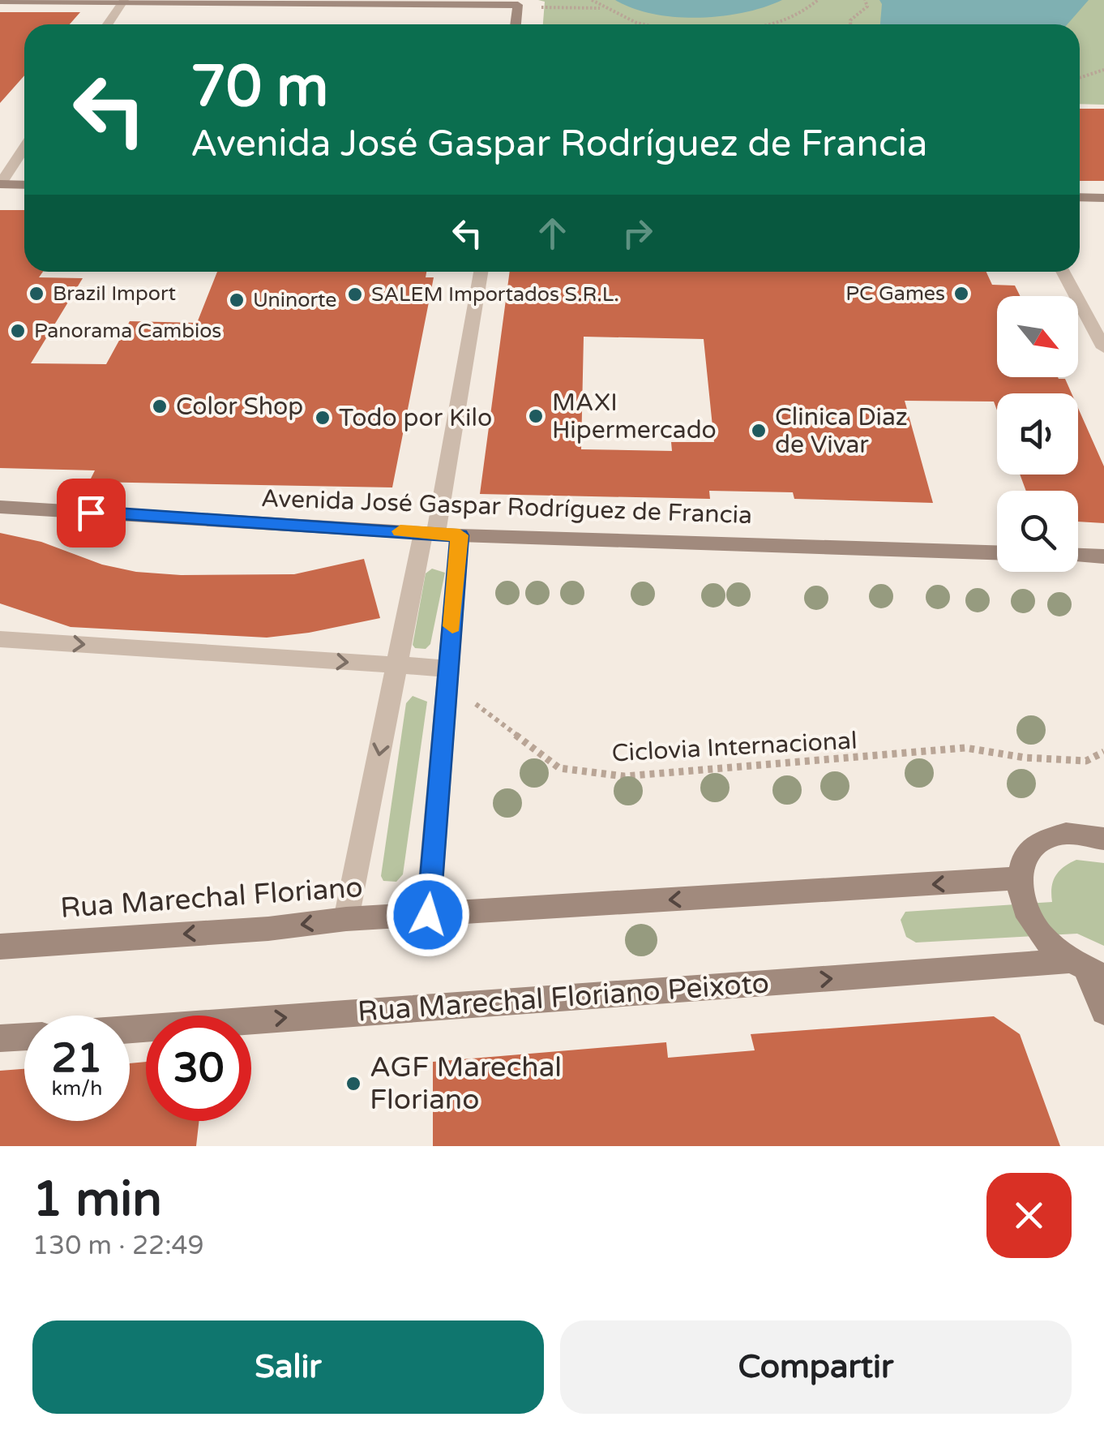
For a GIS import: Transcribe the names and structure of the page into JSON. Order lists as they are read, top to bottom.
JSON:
{
  "streets": {
    "main road": ["Avenida José Gaspar Rodríguez de Francia", "Rua Marechal Floriano", "Rua Marechal Floriano Peixoto"],
    "path": ["Ciclovia Internacional"]
  },
  "one_way": ["Rua Marechal Floriano"],
  "places": [
    "Brazil Import",
    "PC Games",
    "SALEM Importados S.R.L.",
    "Uninorte",
    "Panorama Cambios",
    "Color Shop",
    "MAXI Hipermercado",
    "Todo por Kilo",
    "Clinica Diaz de Vivar",
    "AGF Marechal Floriano"
  ],
  "north": "bottom right",
  "page": {
    "turn": ["70 m", "Avenida José Gaspar Rodríguez de Francia"],
    "speed": "21 km/h",
    "limit": "30",
    "heading": ["1 min", "130 m · 22:49"],
    "buttons": ["Salir", "Compartir"]
  }
}
